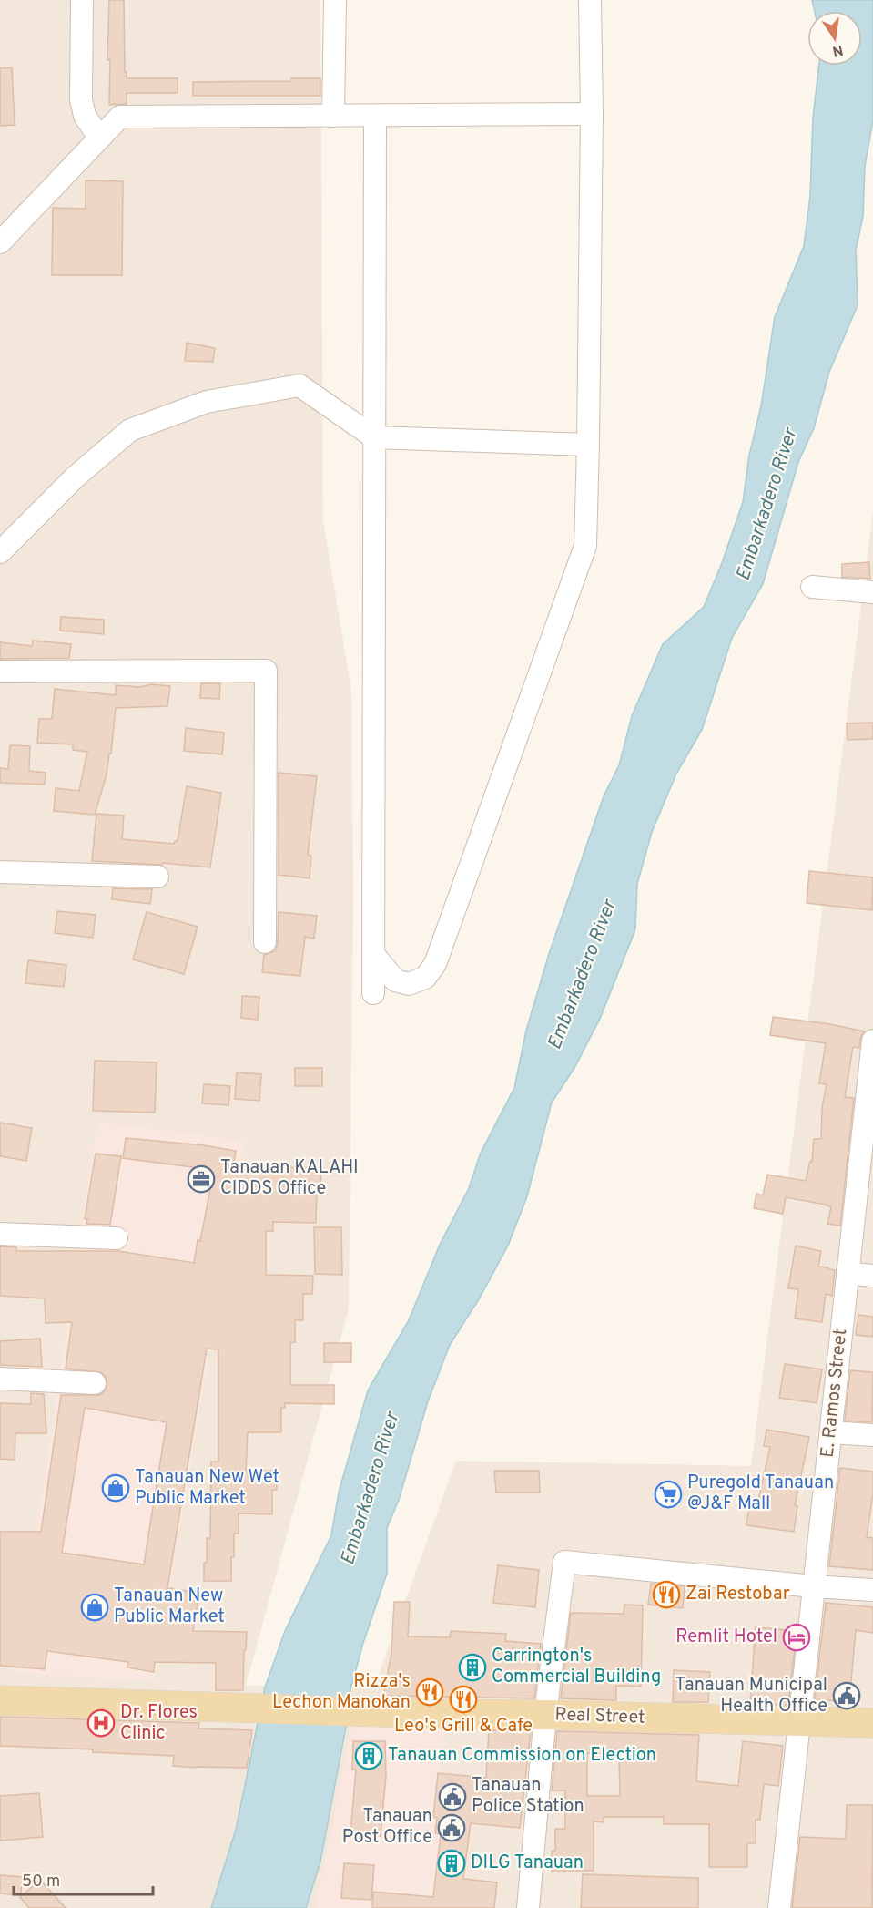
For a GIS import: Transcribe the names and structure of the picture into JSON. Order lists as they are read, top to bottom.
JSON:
{
  "streets": {
    "main road": ["Real Street"],
    "street": ["E. Ramos Street"]
  },
  "crossings": [
    ["E. Ramos Street", "Real Street"]
  ],
  "water": ["Embarkadero River"],
  "places": {
    "office": ["Tanauan KALAHI CIDDS Office"],
    "shop": ["Tanauan New Wet Public Market", "Tanauan New Public Market"],
    "supermarket": ["Puregold Tanauan @J&F Mall"],
    "restaurant": ["Zai Restobar", "Rizza's Lechon Manokan", "Leo's Grill & Cafe"],
    "hotel": ["Remlit Hotel"],
    "building": ["Carrington's Commercial Building", "Tanauan Commission on Election", "DILG Tanauan"],
    "public building": ["Tanauan Municipal Health Office", "Tanauan Police Station", "Tanauan Post Office"],
    "hospital": ["Dr. Flores Clinic"]
  },
  "scale_bar": "50 m",
  "north": "bottom"
}
